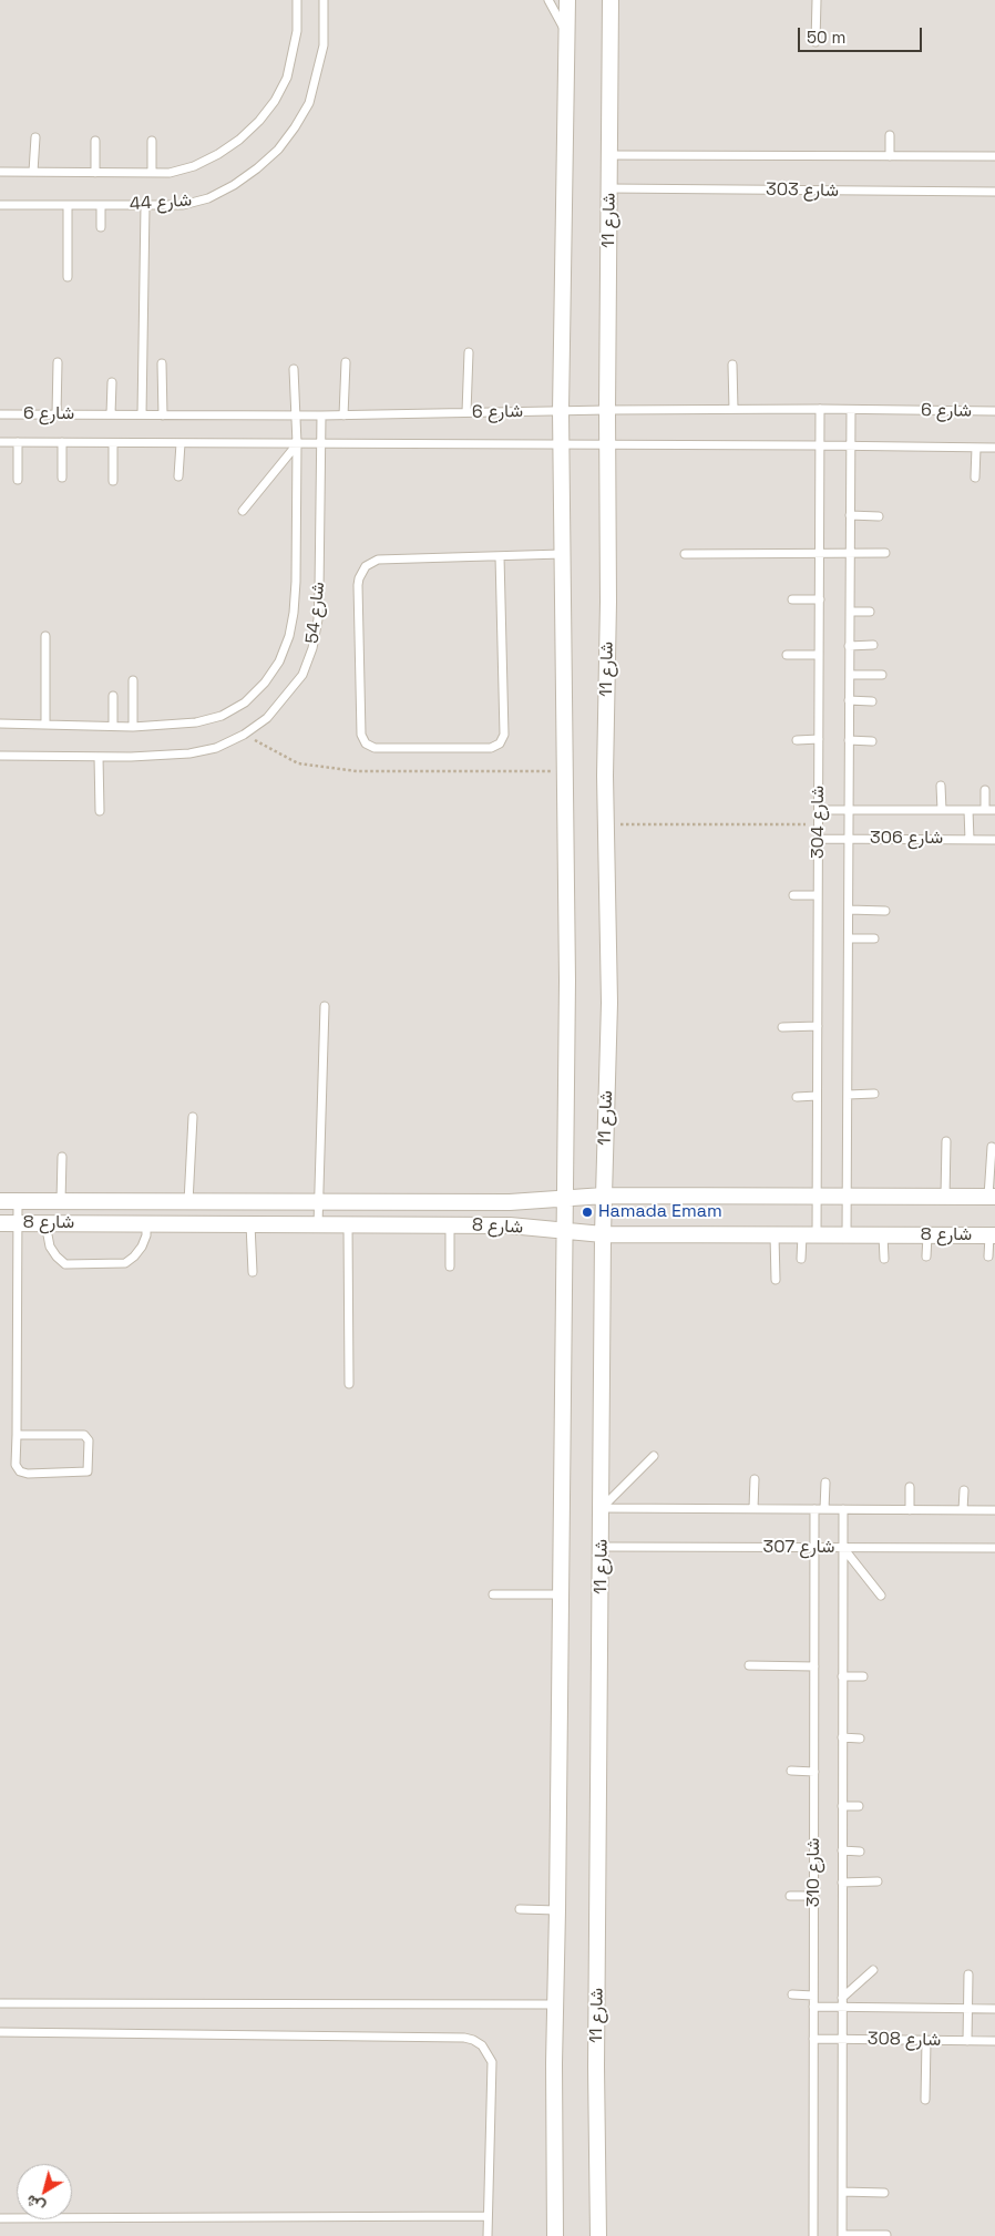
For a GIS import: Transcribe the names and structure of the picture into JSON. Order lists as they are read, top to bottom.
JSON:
{
  "streets": {
    "street": ["شارع 11", "شارع 8"],
    "lane": [
      "شارع 303",
      "شارع 44",
      "شارع 6",
      "شارع 54",
      "شارع 304",
      "شارع 306",
      "شارع 307",
      "شارع 310",
      "شارع 308"
    ]
  },
  "crossings": [
    ["شارع 303", "شارع 11"],
    ["شارع 11", "شارع 6"],
    ["شارع 11", "شارع 8"],
    ["شارع 11", "شارع 307"],
    ["شارع 6", "شارع 54"],
    ["شارع 6", "شارع 304"],
    ["شارع 304", "شارع 306"],
    ["شارع 304", "شارع 8"],
    ["شارع 307", "شارع 310"],
    ["شارع 310", "شارع 308"]
  ],
  "places": ["Hamada Emam"],
  "scale_bar": "50 m",
  "north": "bottom left"
}
